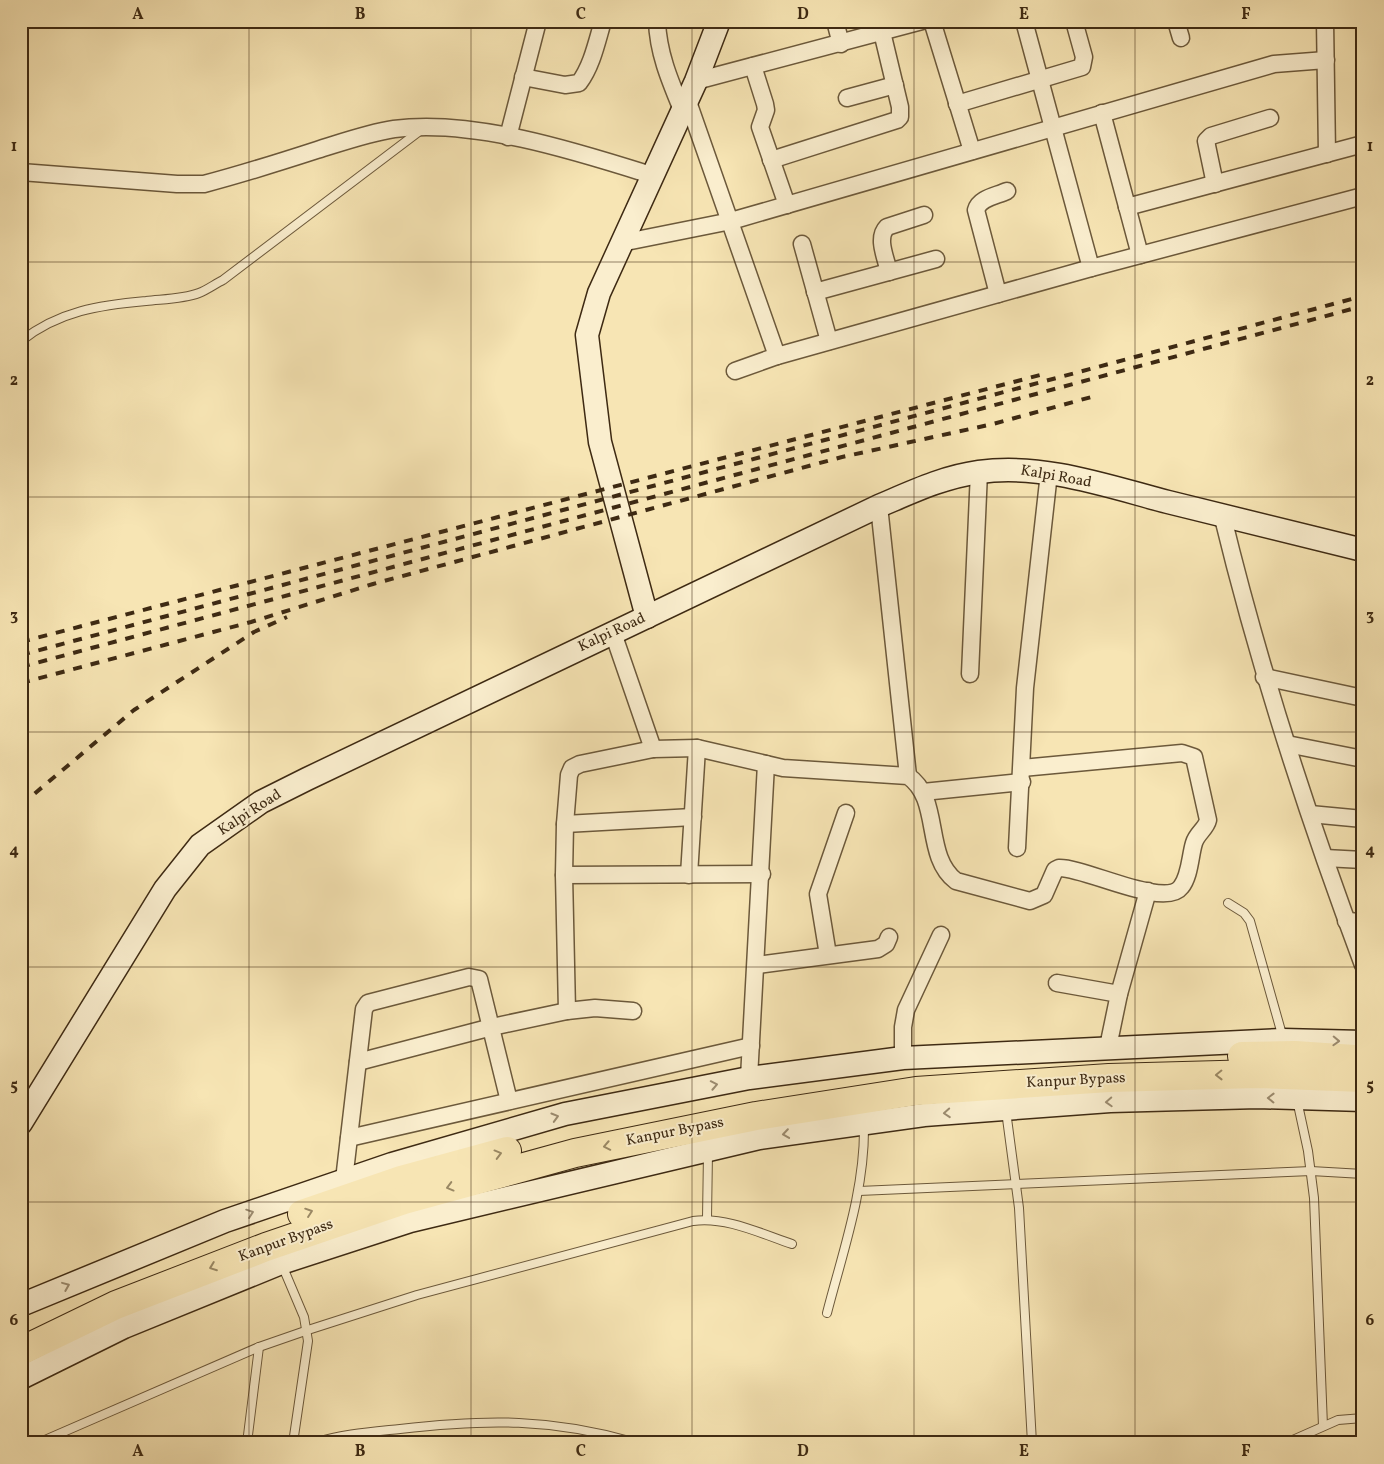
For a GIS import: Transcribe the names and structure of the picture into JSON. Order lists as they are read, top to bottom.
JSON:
{
  "streets": {
    "highway": ["Kanpur Bypass"],
    "main road": ["Kalpi Road"]
  },
  "grid": {
    "columns": [
      "A",
      "B",
      "C",
      "D",
      "E",
      "F"
    ],
    "rows": [
      "1",
      "2",
      "3",
      "4",
      "5",
      "6"
    ]
  }
}
